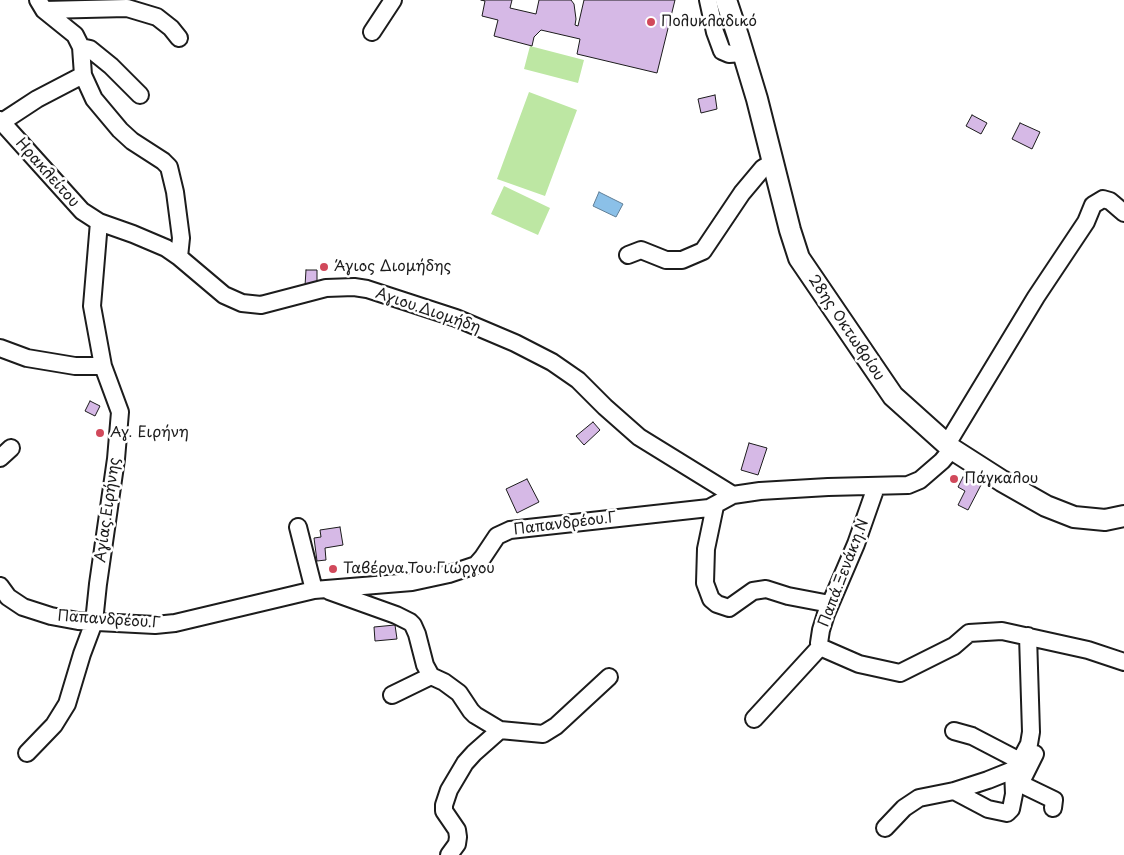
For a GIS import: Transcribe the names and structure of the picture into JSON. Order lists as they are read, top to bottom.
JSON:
{
  "streets": {
    "main road": ["28ης Οκτωβρίου"],
    "street": [
      "Ηρακλείτου",
      "Αγιου.Διομήδη",
      "Αγίας.Ειρήνης",
      "Παπανδρέου.Γ",
      "Παπά.Ξενάκη.Ν"
    ]
  },
  "crossings": [
    ["Ηρακλείτου", "Αγιου.Διομήδη"],
    ["Ηρακλείτου", "Αγίας.Ειρήνης"],
    ["Αγιου.Διομήδη", "Αγίας.Ειρήνης"],
    ["Αγιου.Διομήδη", "Παπανδρέου.Γ"],
    ["28ης Οκτωβρίου", "Παπανδρέου.Γ"],
    ["Αγίας.Ειρήνης", "Παπανδρέου.Γ"],
    ["Παπανδρέου.Γ", "Παπά.Ξενάκη.Ν"]
  ],
  "places": [
    "Πολυκλαδικό",
    "Άγιος Διομήδης",
    "Αγ. Ειρήνη",
    "Πάγκαλου",
    "Ταβέρνα.Του.Γιώργου"
  ]
}
